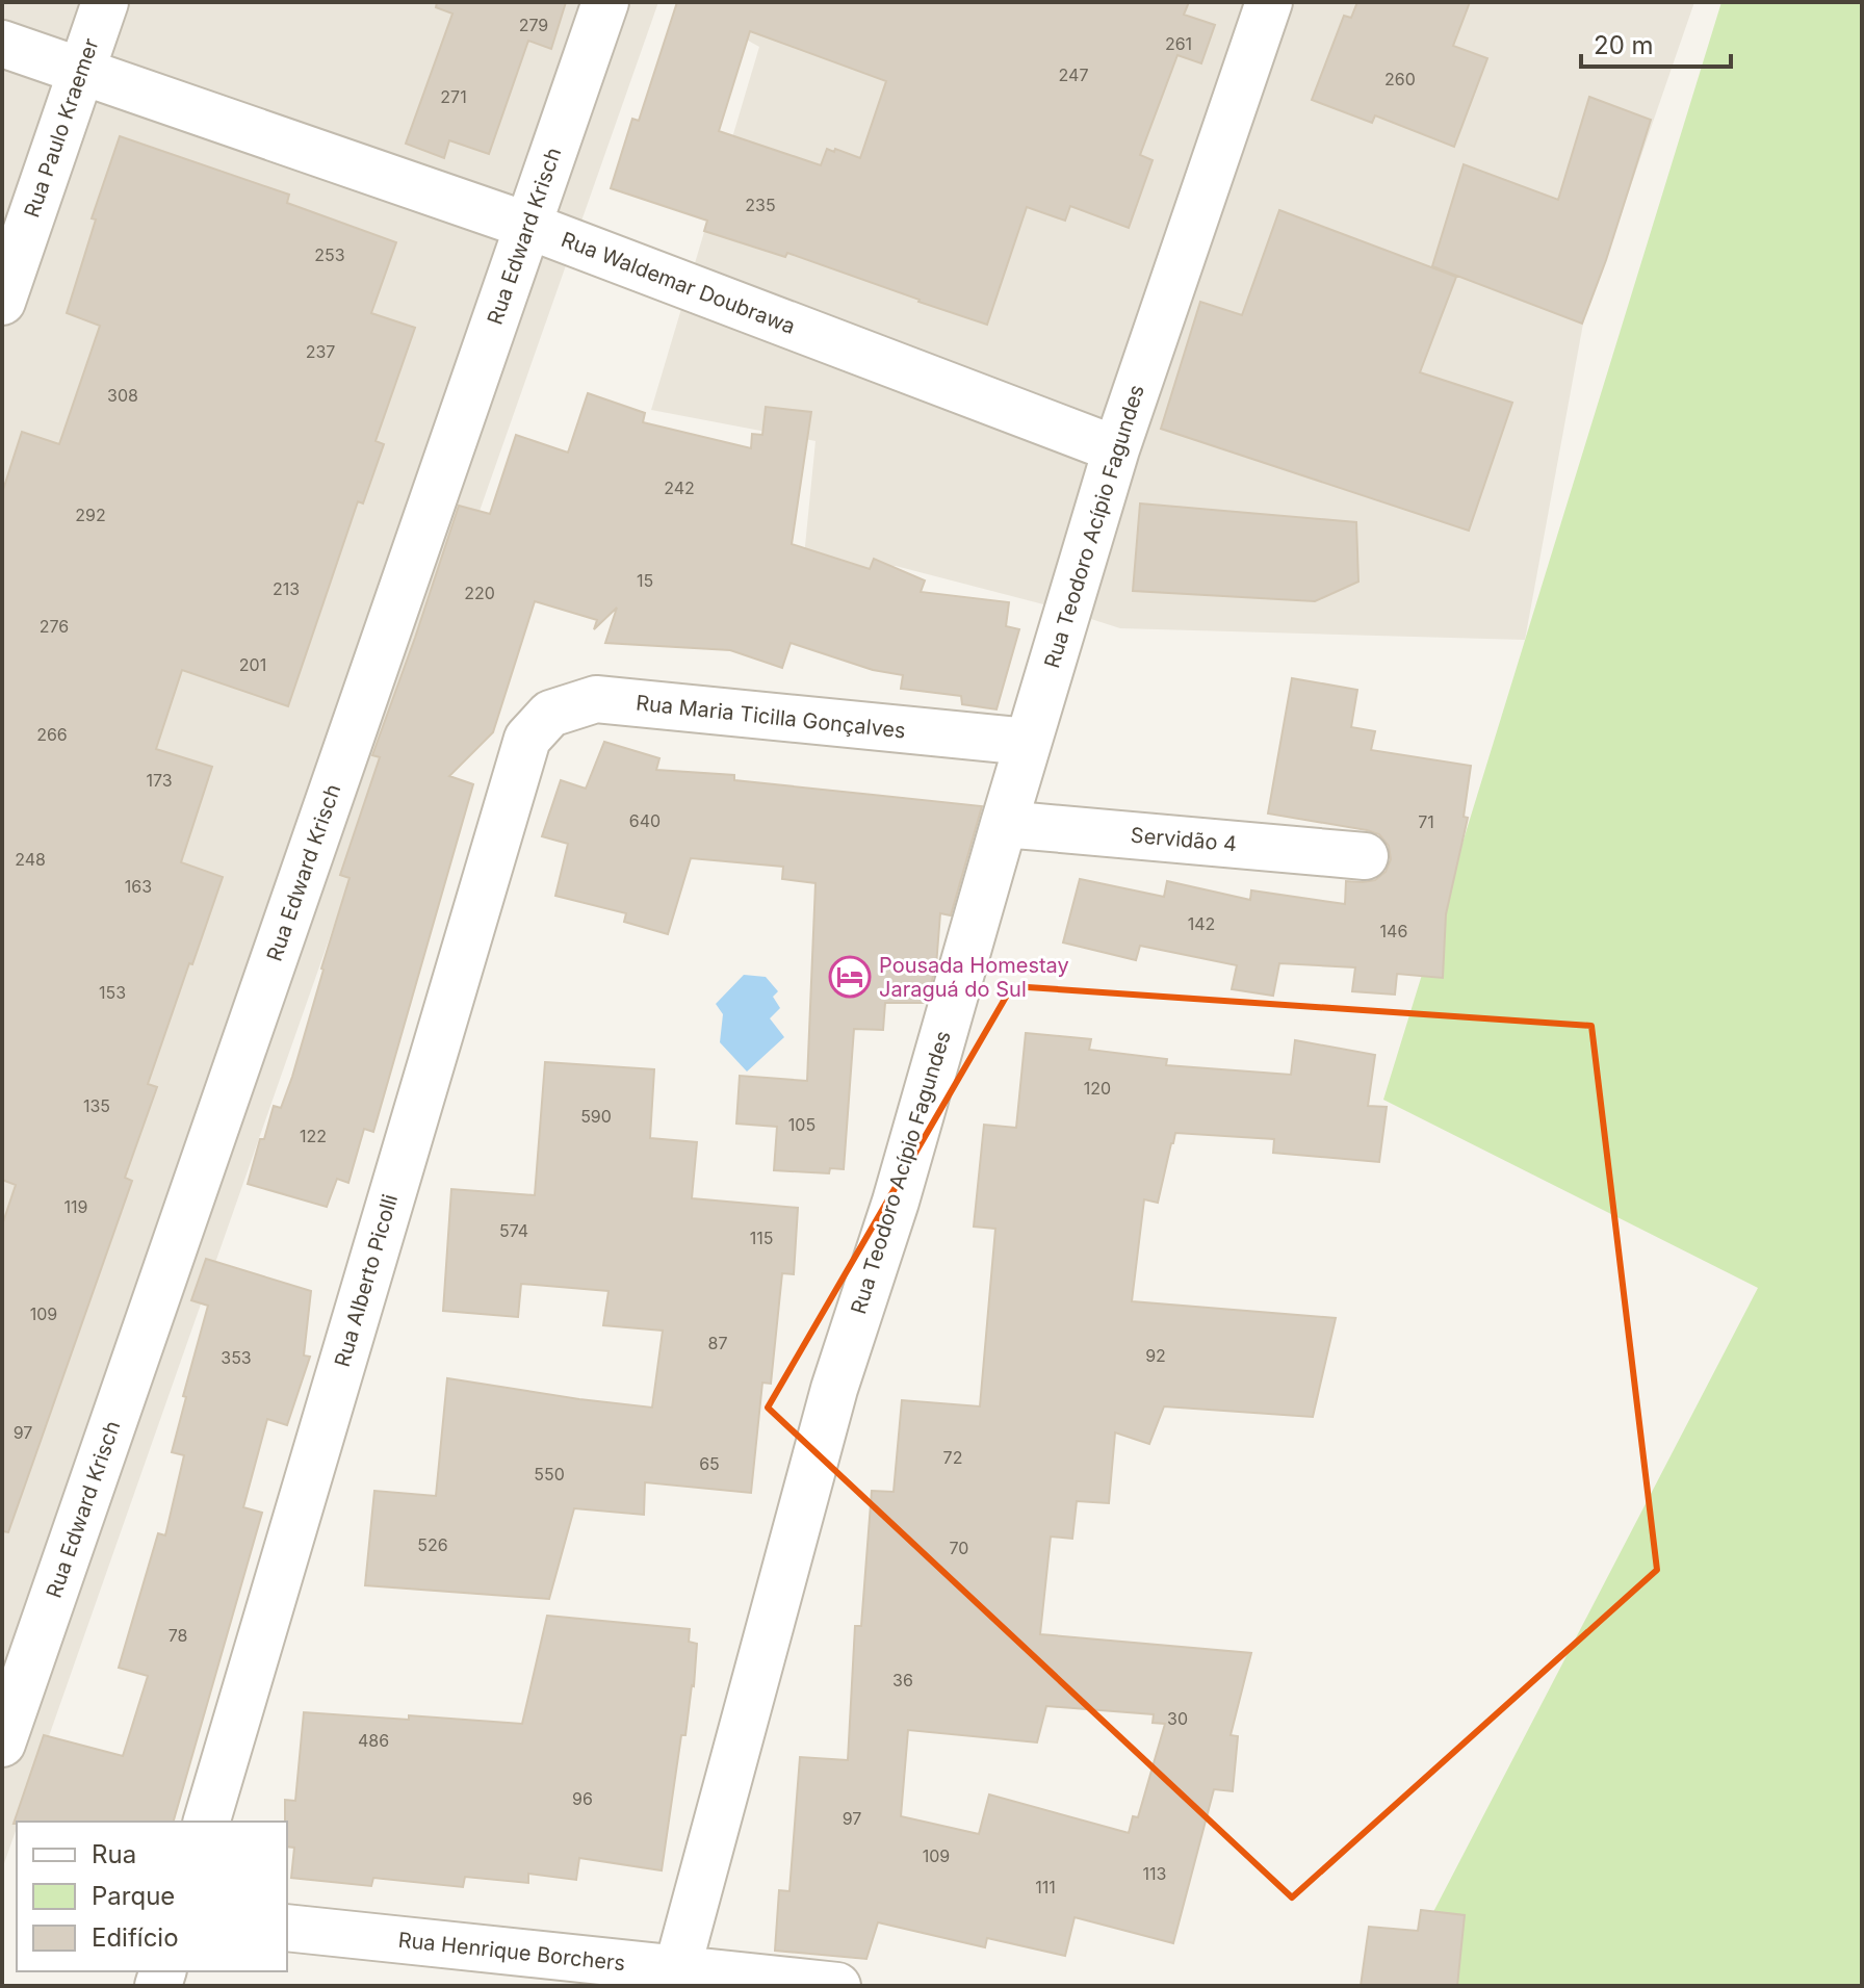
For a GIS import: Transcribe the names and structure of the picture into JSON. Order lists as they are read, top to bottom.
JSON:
{
  "streets": {
    "street": [
      "Rua Paulo Kraemer",
      "Rua Edward Krisch",
      "Rua Waldemar Doubrawa",
      "Rua Teodoro Acípio Fagundes",
      "Rua Maria Ticilla Gonçalves",
      "Servidão 4",
      "Rua Alberto Picolli",
      "Rua Henrique Borchers"
    ]
  },
  "crossings": [
    ["Rua Paulo Kraemer", "Rua Waldemar Doubrawa"],
    ["Rua Edward Krisch", "Rua Waldemar Doubrawa"],
    ["Rua Waldemar Doubrawa", "Rua Teodoro Acípio Fagundes"],
    ["Rua Teodoro Acípio Fagundes", "Rua Maria Ticilla Gonçalves"],
    ["Rua Teodoro Acípio Fagundes", "Servidão 4"],
    ["Rua Teodoro Acípio Fagundes", "Rua Henrique Borchers"],
    ["Rua Maria Ticilla Gonçalves", "Rua Alberto Picolli"]
  ],
  "places": {
    "hotel": ["Pousada Homestay Jaraguá do Sul"]
  },
  "house_numbers": [
    "279",
    "261",
    "247",
    "260",
    "271",
    "235",
    "253",
    "237",
    "308",
    "242",
    "292",
    "15",
    "213",
    "220",
    "276",
    "201",
    "266",
    "173",
    "640",
    "71",
    "248",
    "163",
    "142",
    "146",
    "153",
    "120",
    "135",
    "590",
    "105",
    "122",
    "119",
    "574",
    "115",
    "109",
    "87",
    "92",
    "353",
    "97",
    "72",
    "65",
    "550",
    "526",
    "70",
    "78",
    "36",
    "30",
    "486",
    "96",
    "97",
    "109",
    "113",
    "111"
  ],
  "legend": ["Rua", "Parque", "Edifício"],
  "scale_bar": "20 m"
}
